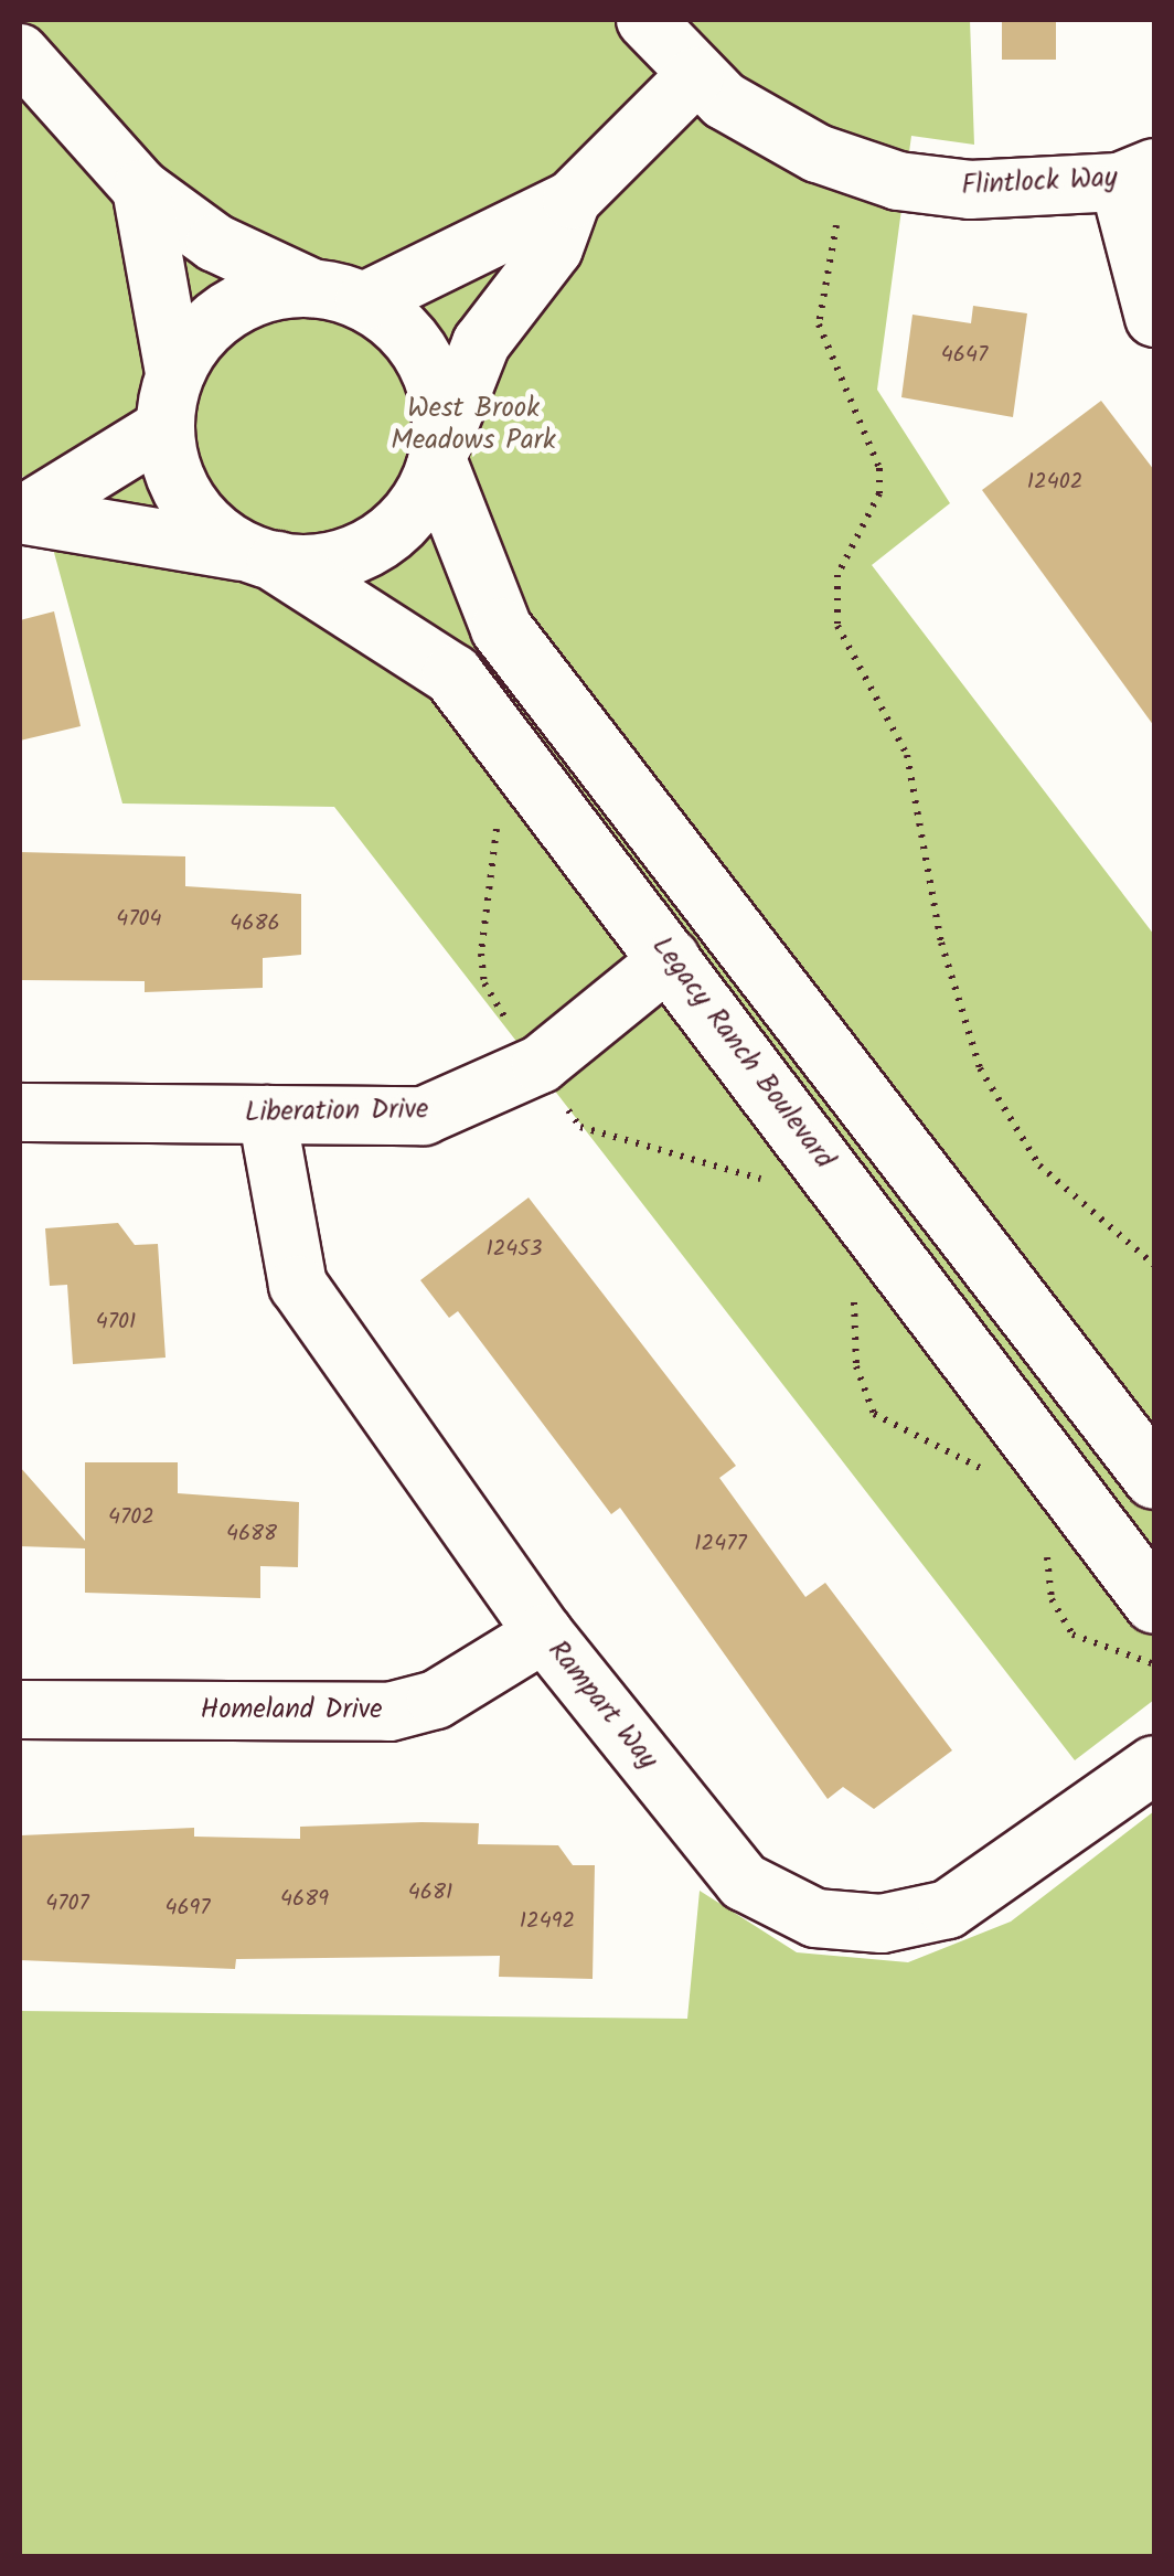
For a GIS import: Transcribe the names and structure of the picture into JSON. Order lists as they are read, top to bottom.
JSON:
{
  "streets": {
    "street": [
      "Flintlock Way",
      "Legacy Ranch Boulevard",
      "Liberation Drive",
      "Rampart Way",
      "Homeland Drive"
    ]
  },
  "crossings": [
    ["Legacy Ranch Boulevard", "Liberation Drive"],
    ["Liberation Drive", "Rampart Way"],
    ["Rampart Way", "Homeland Drive"]
  ],
  "parks": ["West Brook Meadows Park"],
  "house_numbers": [
    "4647",
    "12402",
    "4704",
    "4686",
    "12453",
    "4701",
    "4702",
    "4688",
    "12477",
    "4681",
    "4689",
    "4707",
    "4697",
    "12492"
  ]
}
